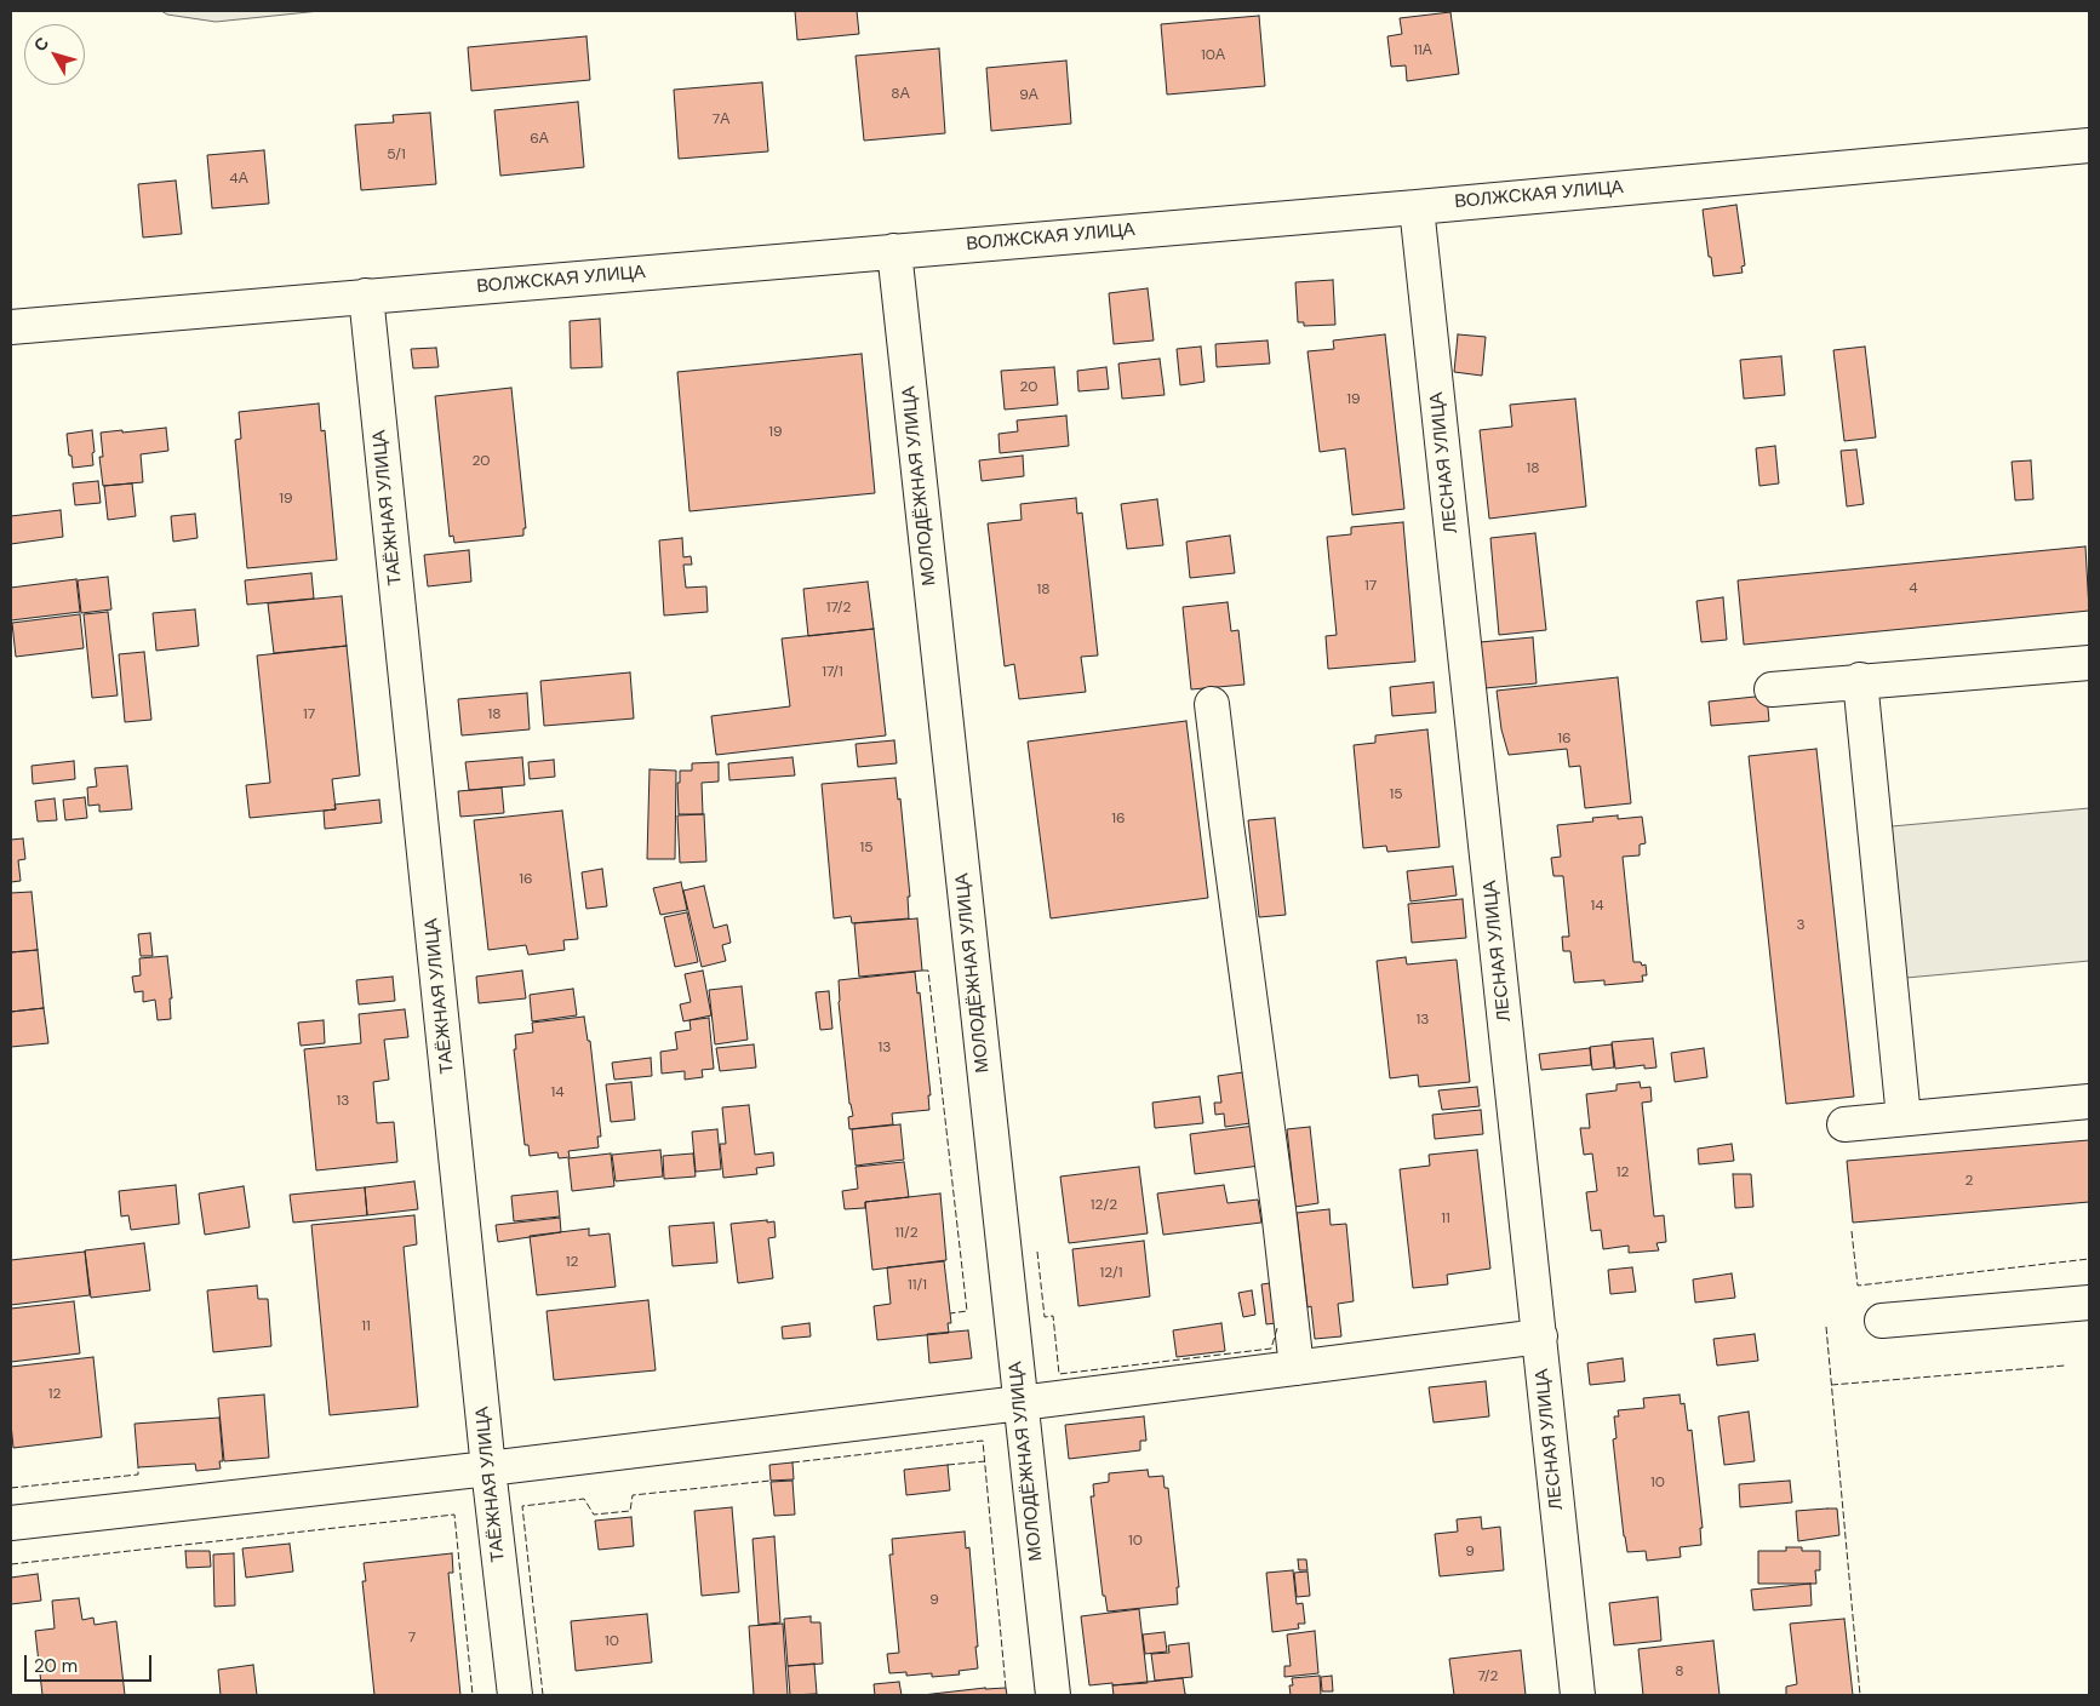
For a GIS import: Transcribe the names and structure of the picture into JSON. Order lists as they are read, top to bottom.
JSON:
{
  "streets": {
    "street": [
      "ВОЛЖСКАЯ УЛИЦА",
      "ЛЕСНАЯ УЛИЦА",
      "МОЛОДЁЖНАЯ УЛИЦА",
      "ТАЁЖНАЯ УЛИЦА"
    ]
  },
  "crossings": [
    ["ВОЛЖСКАЯ УЛИЦА", "ЛЕСНАЯ УЛИЦА"],
    ["ВОЛЖСКАЯ УЛИЦА", "МОЛОДЁЖНАЯ УЛИЦА"],
    ["ВОЛЖСКАЯ УЛИЦА", "ТАЁЖНАЯ УЛИЦА"]
  ],
  "house_numbers": [
    "11А",
    "10А",
    "8А",
    "9А",
    "7А",
    "6А",
    "5/1",
    "4А",
    "20",
    "19",
    "19",
    "20",
    "18",
    "19",
    "17",
    "4",
    "18",
    "17/2",
    "17/1",
    "17",
    "18",
    "16",
    "15",
    "16",
    "15",
    "16",
    "14",
    "3",
    "13",
    "13",
    "14",
    "13",
    "12",
    "2",
    "12/2",
    "11",
    "11/2",
    "12",
    "12/1",
    "11/1",
    "11",
    "12",
    "10",
    "10",
    "9",
    "9",
    "7",
    "10",
    "8",
    "7/2"
  ],
  "scale_bar": "20 m",
  "north": "top left"
}
